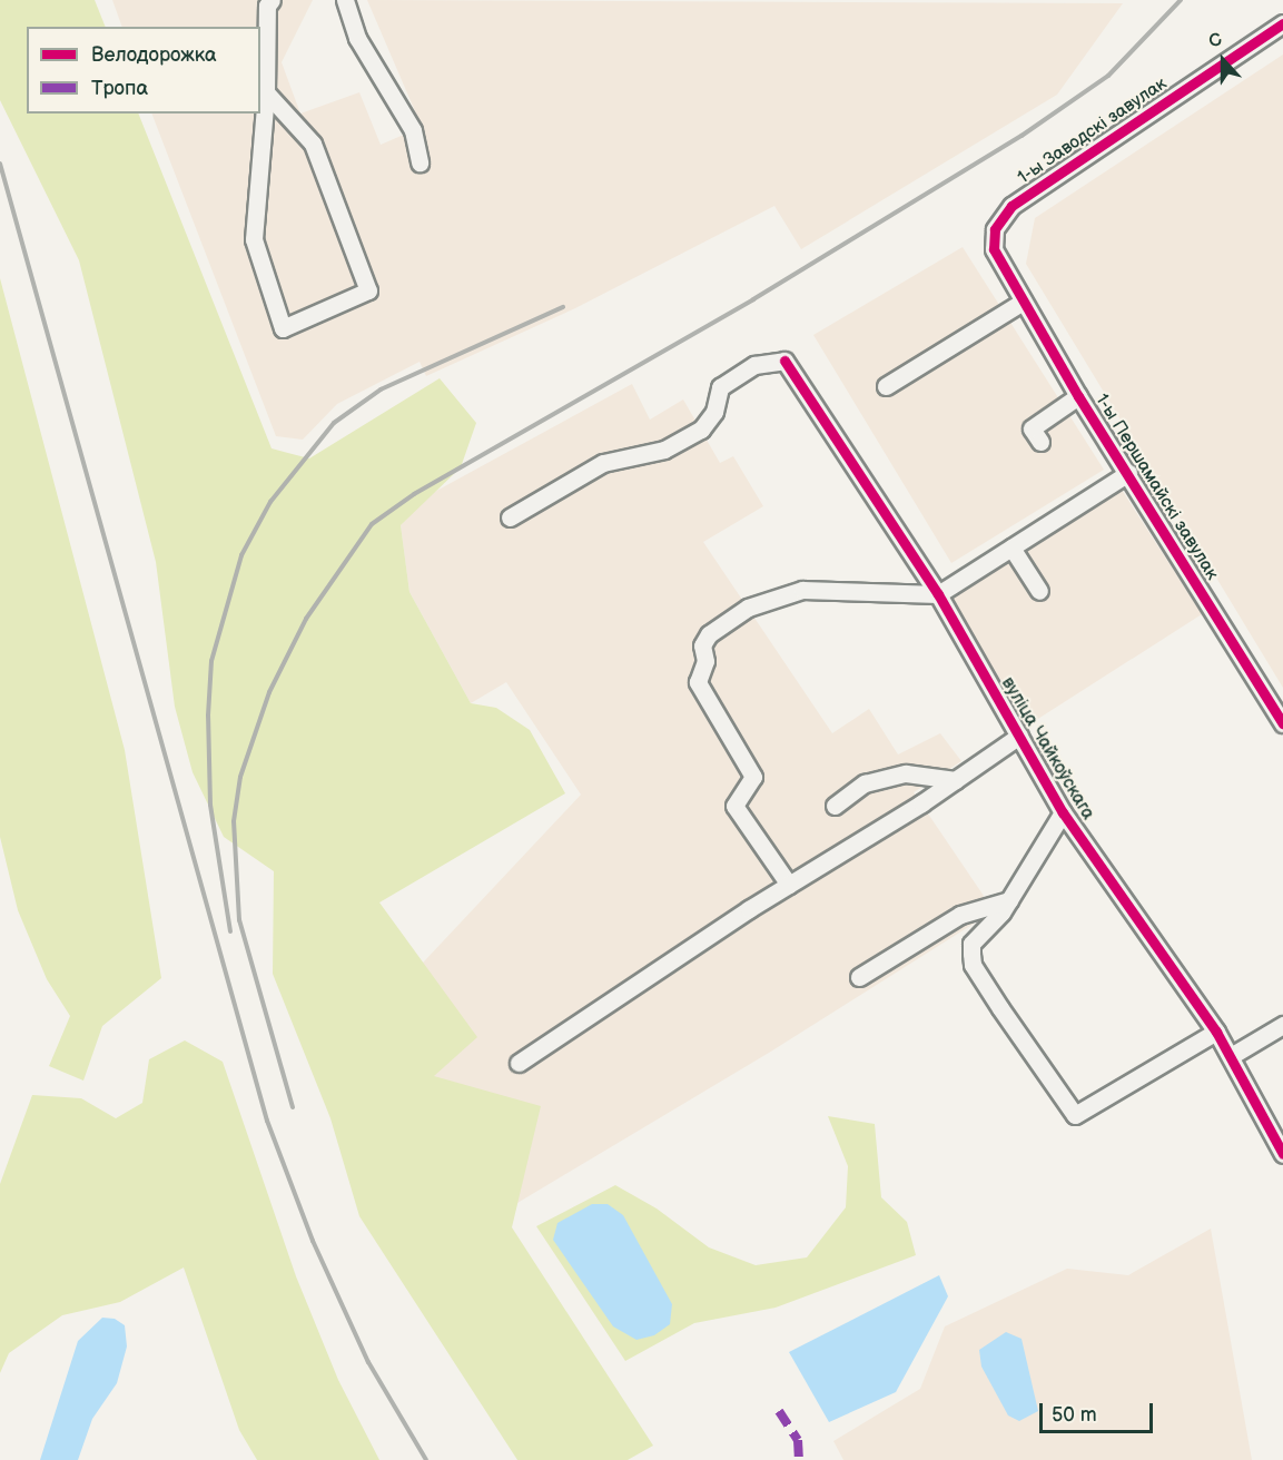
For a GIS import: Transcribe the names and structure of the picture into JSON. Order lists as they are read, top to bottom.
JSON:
{
  "streets": {
    "street": ["1-ы Заводскі завулак", "1-ы Першамайскі завулак", "вуліца Чайкоўскага"]
  },
  "crossings": [
    ["1-ы Заводскі завулак", "1-ы Першамайскі завулак"]
  ],
  "legend": ["Велодорожка", "Тропа"],
  "scale_bar": "50 m",
  "north": "top"
}
